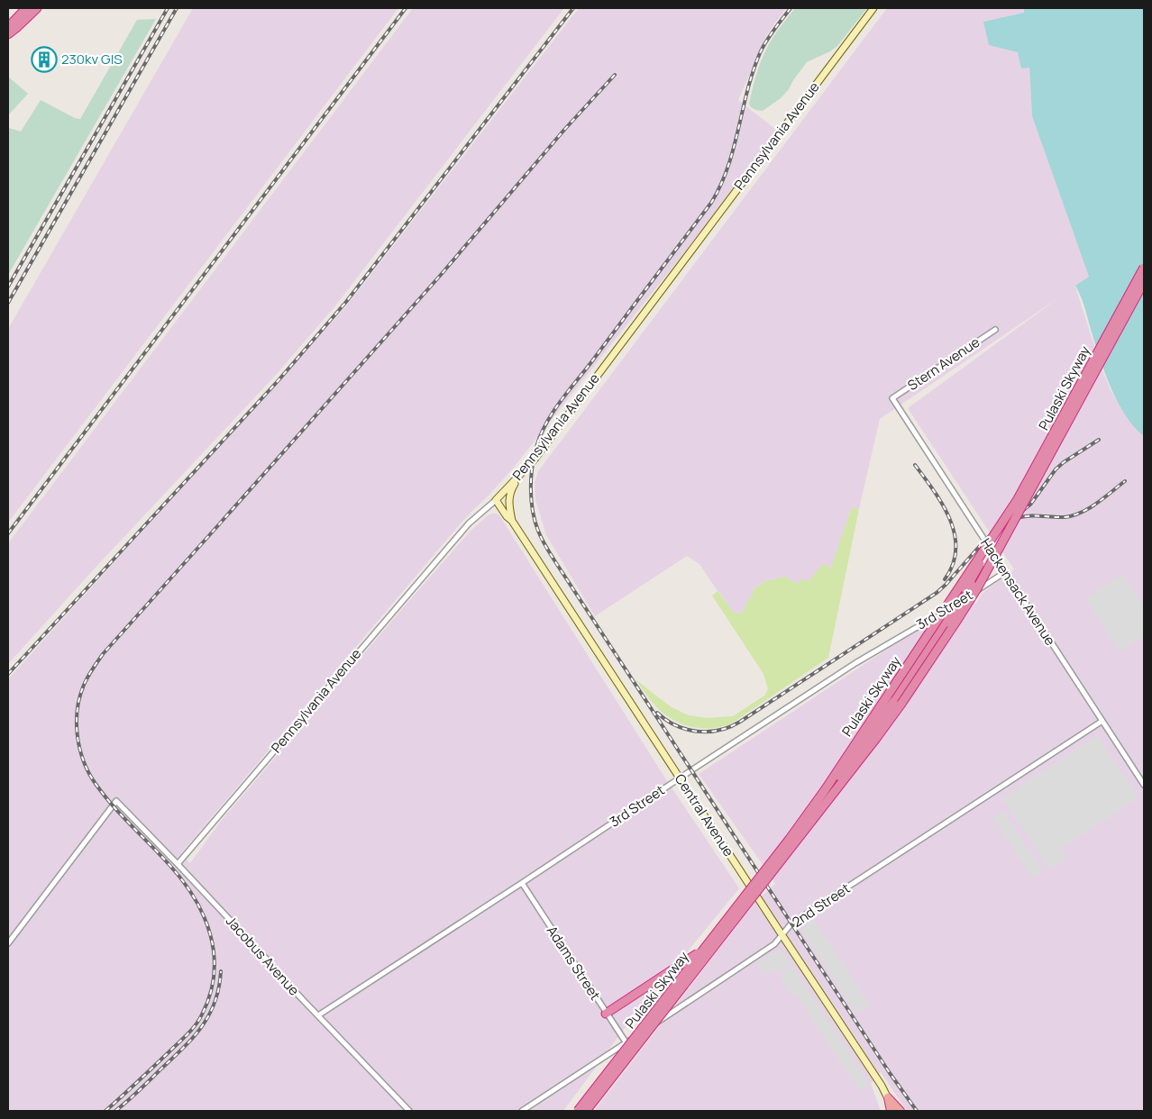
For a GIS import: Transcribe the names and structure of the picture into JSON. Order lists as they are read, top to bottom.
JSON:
{
  "streets": {
    "highway": ["Pulaski Skyway"],
    "main road": ["Pennsylvania Avenue", "Central Avenue"],
    "street": [
      "Stern Avenue",
      "Hackensack Avenue",
      "3rd Street",
      "2nd Street",
      "Jacobus Avenue",
      "Adams Street"
    ]
  },
  "crossings": [
    ["Pennsylvania Avenue", "Central Avenue"],
    ["Pennsylvania Avenue", "Jacobus Avenue"],
    ["Stern Avenue", "Hackensack Avenue"],
    ["Hackensack Avenue", "3rd Street"],
    ["Hackensack Avenue", "2nd Street"],
    ["3rd Street", "Central Avenue"],
    ["3rd Street", "Jacobus Avenue"],
    ["3rd Street", "Adams Street"],
    ["Central Avenue", "2nd Street"],
    ["2nd Street", "Adams Street"]
  ],
  "places": {
    "building": ["230kv GIS"]
  }
}
